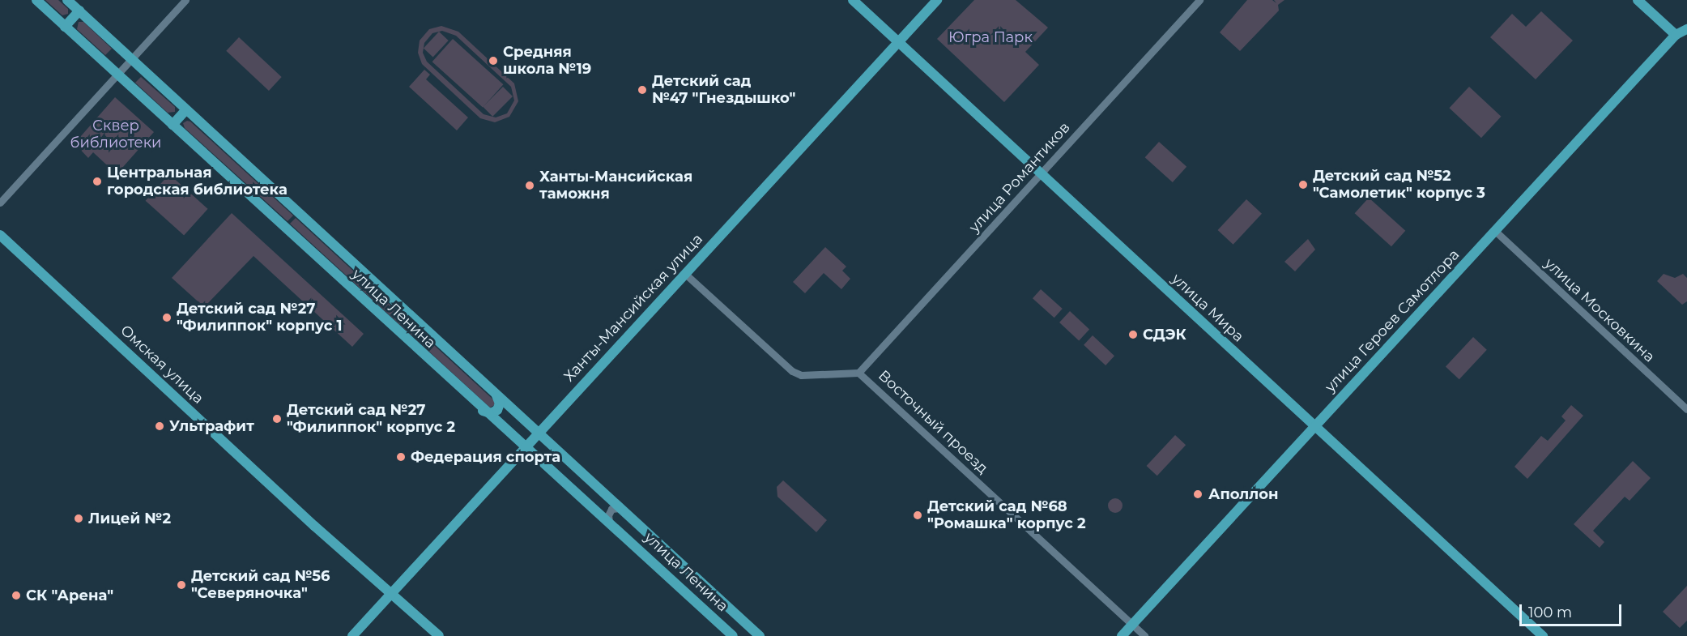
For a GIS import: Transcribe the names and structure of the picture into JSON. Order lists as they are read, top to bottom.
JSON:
{
  "streets": {
    "main road": [
      "Ханты-Мансийская улица",
      "улица Мира",
      "улица Ленина",
      "улица Героев Самотлора",
      "Омская улица"
    ],
    "street": ["улица Романтиков", "улица Московкина", "Восточный проезд"]
  },
  "crossings": [
    ["улица Романтиков", "улица Мира"],
    ["улица Романтиков", "Восточный проезд"],
    ["Ханты-Мансийская улица", "улица Мира"],
    ["Ханты-Мансийская улица", "улица Ленина"],
    ["Ханты-Мансийская улица", "Омская улица"],
    ["Ханты-Мансийская улица", "Восточный проезд"],
    ["улица Мира", "улица Героев Самотлора"],
    ["улица Московкина", "улица Героев Самотлора"],
    ["улица Героев Самотлора", "Восточный проезд"]
  ],
  "parks": ["Югра Парк", "Сквер библиотеки"],
  "places": [
    "Средняя школа №19",
    "Детский сад №47 \"Гнездышко\"",
    "Центральная городская библиотека",
    "Детский сад №52 \"Самолетик\" корпус 3",
    "Ханты-Мансийская таможня",
    "Детский сад №27 \"Филиппок\" корпус 1",
    "СДЭК",
    "Детский сад №27 \"Филиппок\" корпус 2",
    "Ультрафит",
    "Федерация спорта",
    "Аполлон",
    "Детский сад №68 \"Ромашка\" корпус 2",
    "Лицей №2",
    "Детский сад №56 \"Северяночка\"",
    "СК \"Арена\""
  ],
  "scale_bar": "100 m"
}
